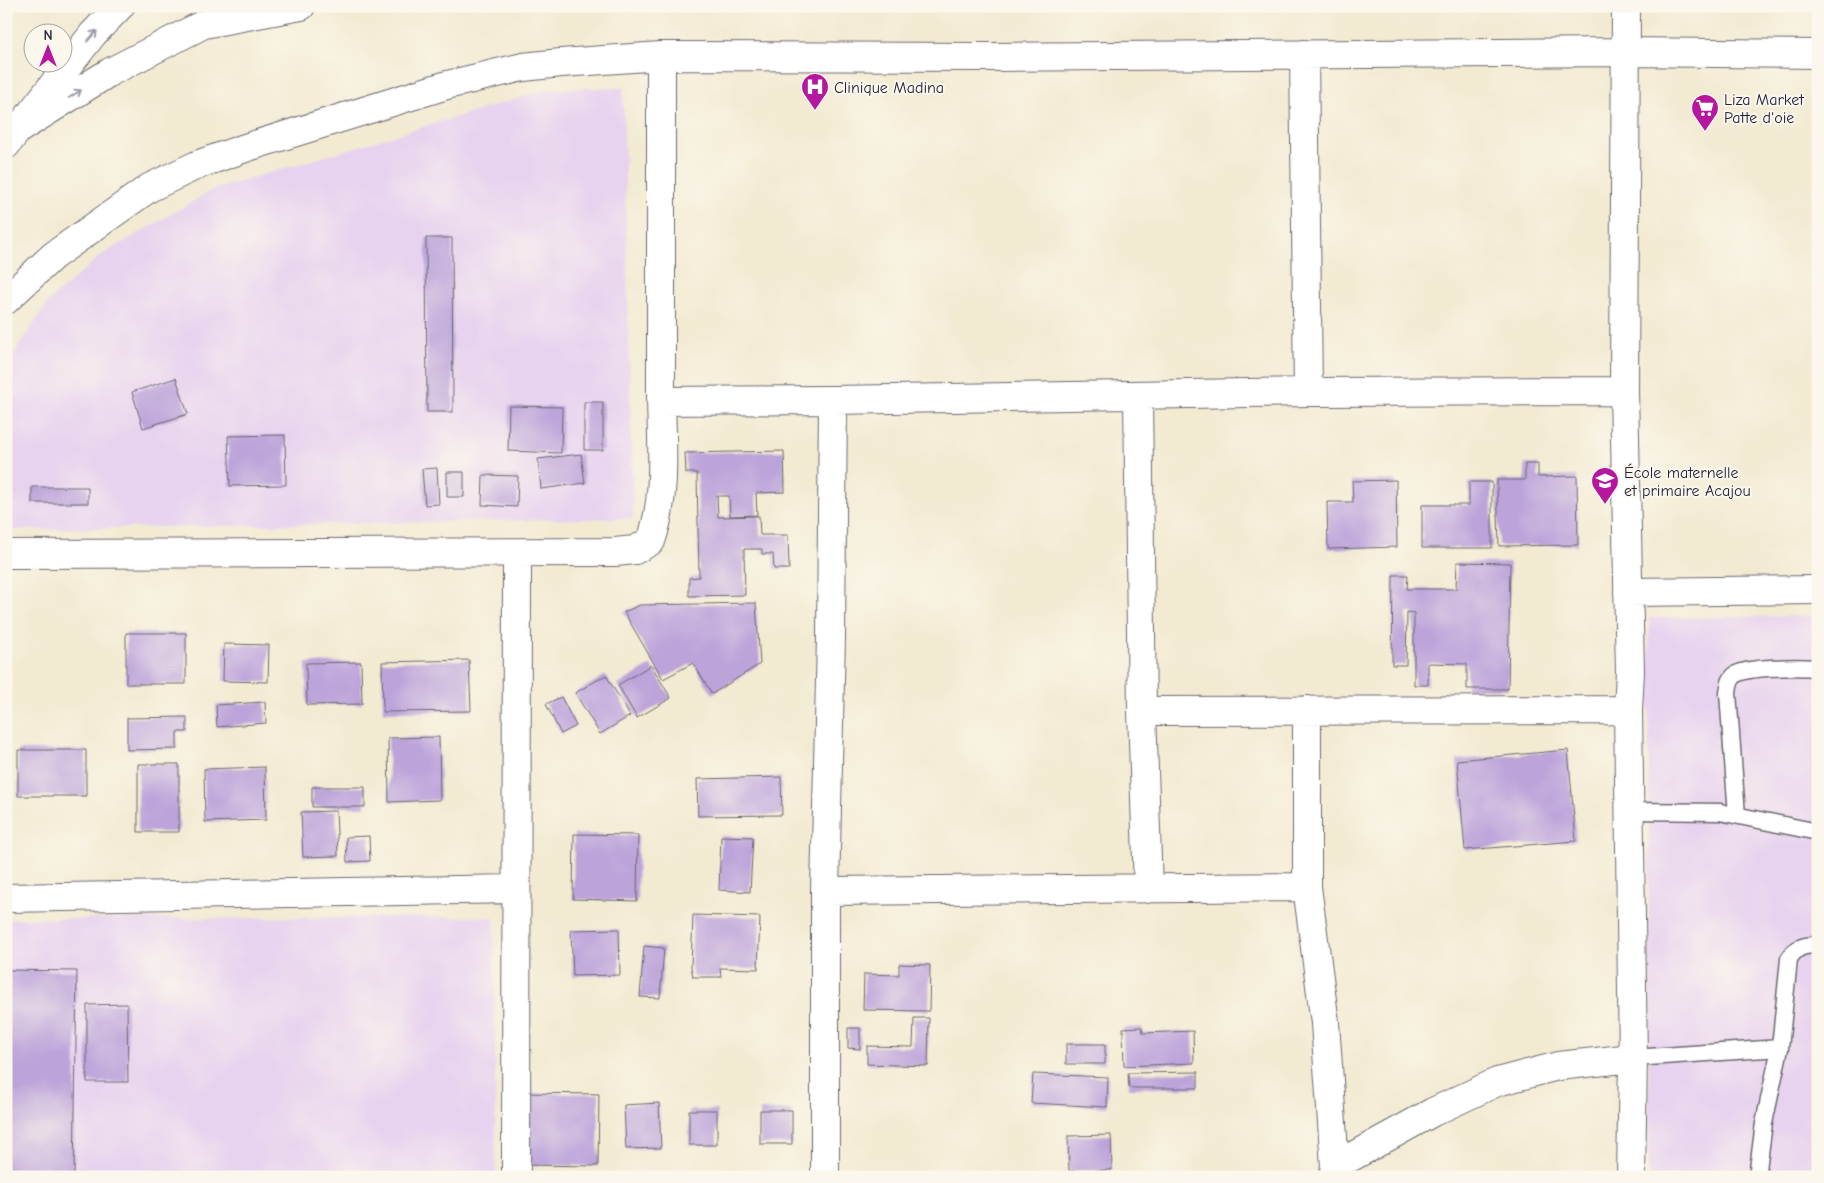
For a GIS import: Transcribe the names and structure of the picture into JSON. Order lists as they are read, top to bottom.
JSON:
{
  "places": {
    "hospital": ["Clinique Madina"],
    "supermarket": ["Liza Market Patte d'oie"],
    "school or university": ["École maternelle et primaire Acajou"]
  },
  "north": "top"
}
